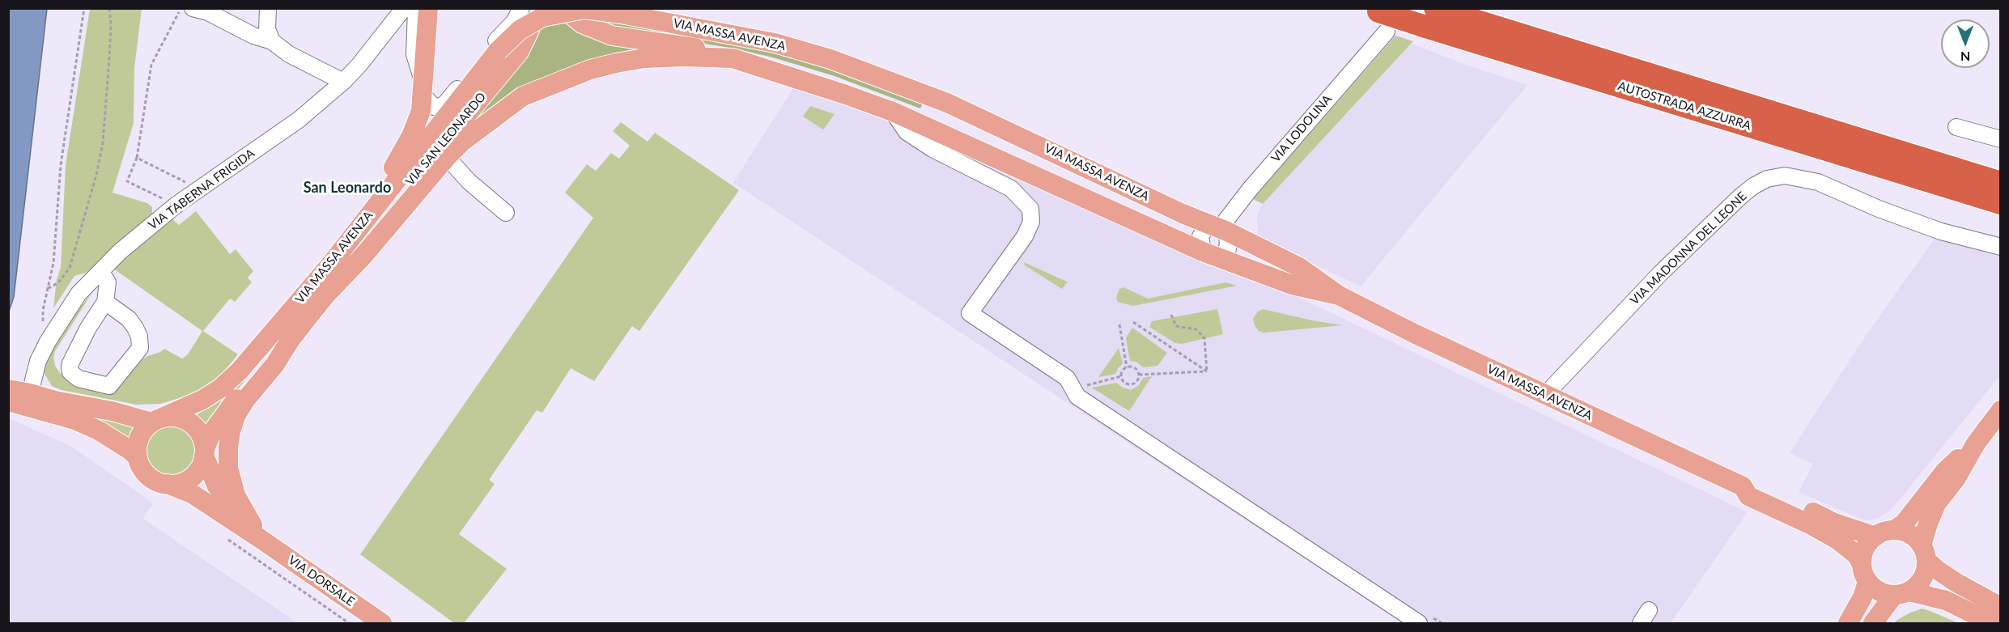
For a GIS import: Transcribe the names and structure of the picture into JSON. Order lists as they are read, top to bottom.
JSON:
{
  "streets": {
    "highway": ["AUTOSTRADA AZZURRA"],
    "main road": ["VIA MASSA AVENZA", "VIA SAN LEONARDO", "VIA DORSALE"],
    "street": ["VIA LODOLINA", "VIA TABERNA FRIGIDA", "VIA MADONNA DEL LEONE"]
  },
  "crossings": [
    ["VIA MASSA AVENZA", "VIA LODOLINA"],
    ["VIA MASSA AVENZA", "VIA SAN LEONARDO"],
    ["VIA MASSA AVENZA", "VIA MADONNA DEL LEONE"],
    ["VIA MASSA AVENZA", "VIA DORSALE"],
    ["AUTOSTRADA AZZURRA", "VIA LODOLINA"]
  ],
  "districts": ["San Leonardo"],
  "north": "bottom"
}
